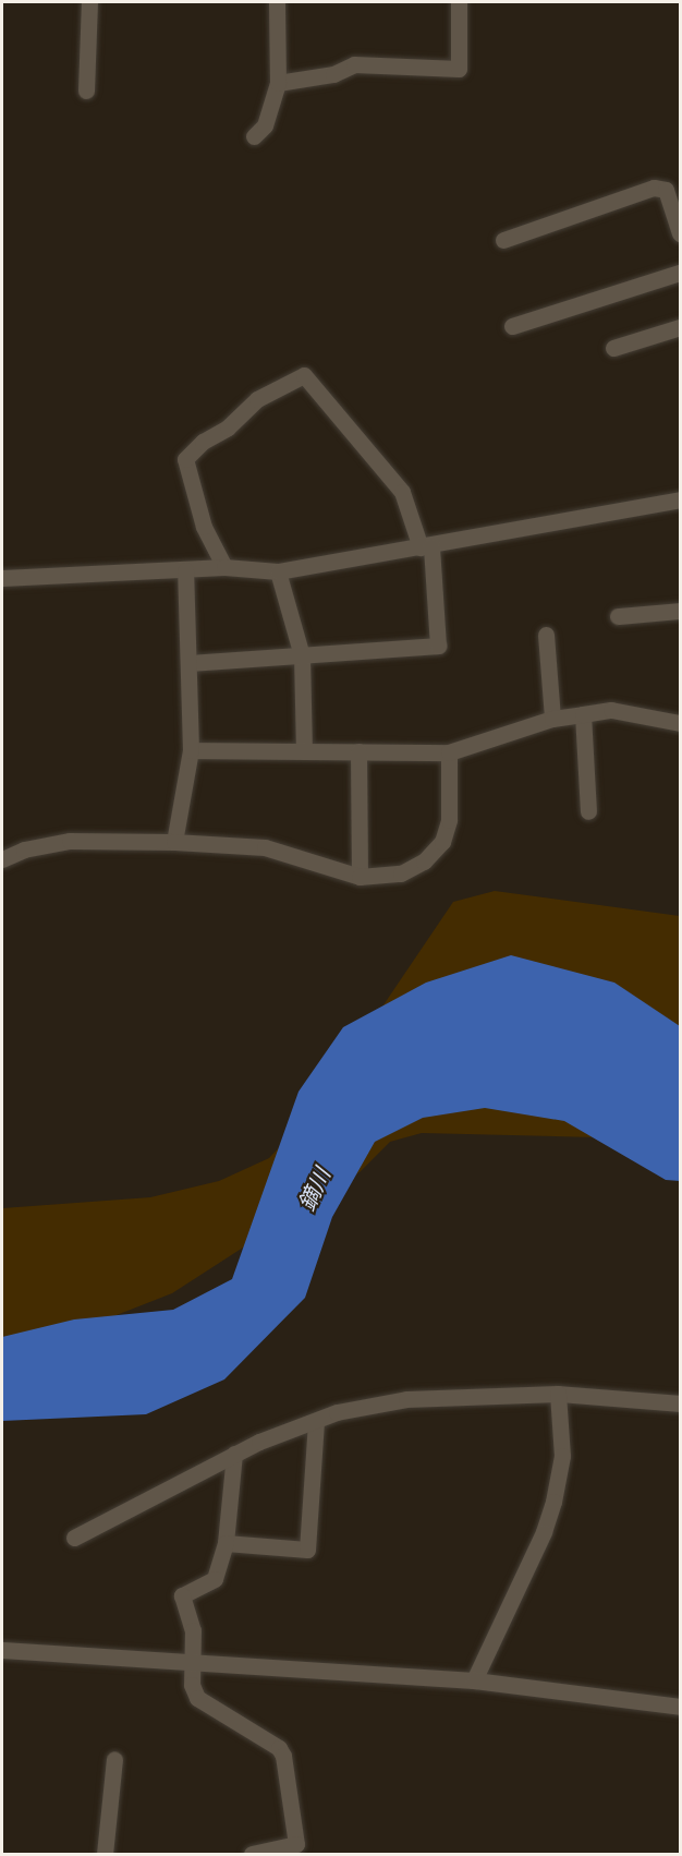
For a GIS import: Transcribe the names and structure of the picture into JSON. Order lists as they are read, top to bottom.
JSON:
{
  "water": ["鏑川"]
}
